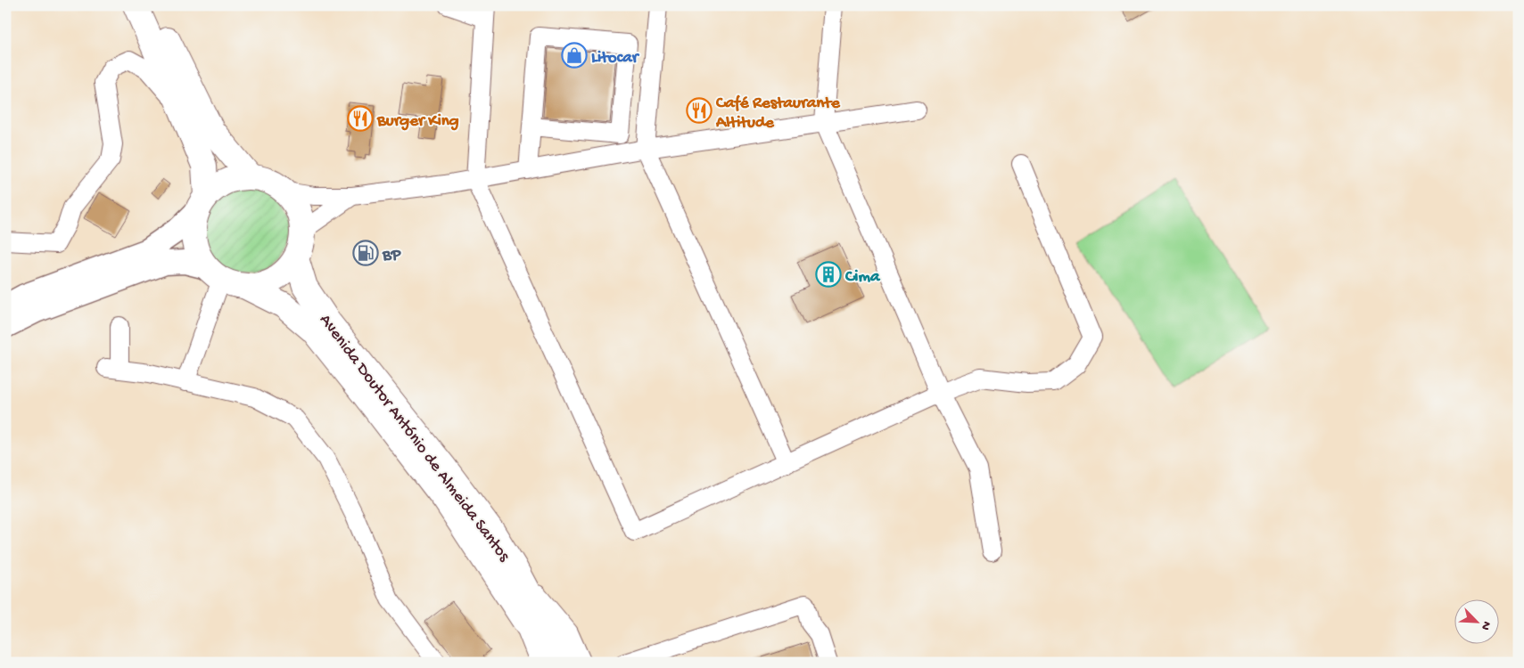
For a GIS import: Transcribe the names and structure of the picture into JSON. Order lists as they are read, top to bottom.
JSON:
{
  "streets": {
    "highway": ["Avenida Doutor António de Almeida Santos"]
  },
  "places": {
    "shop": ["Litocar"],
    "restaurant": ["Café Restaurante Altitude", "Burger King"],
    "fuel station": ["BP"],
    "building": ["Cima"]
  },
  "north": "bottom right"
}
